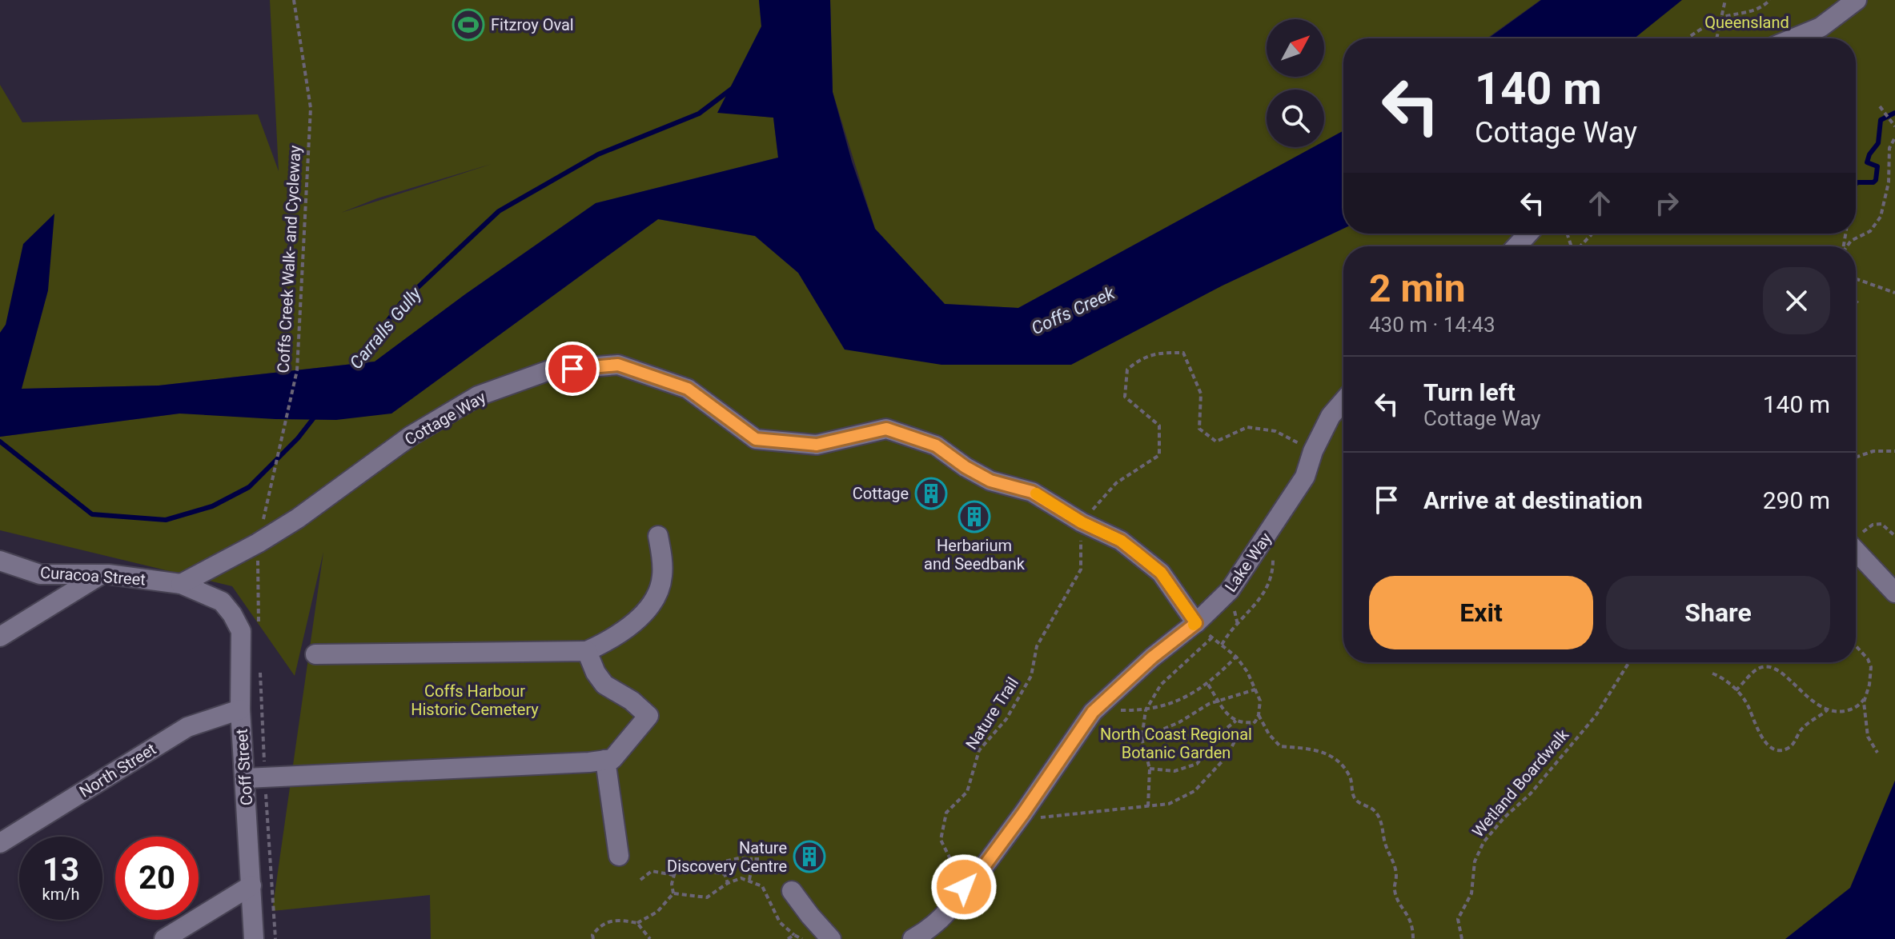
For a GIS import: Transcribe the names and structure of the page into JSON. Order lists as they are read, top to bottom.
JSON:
{
  "streets": {
    "street": [
      "Cottage Way",
      "Lake Way",
      "Curacoa Street",
      "Coff Street",
      "North Street"
    ],
    "path": ["Coffs Creek Walk- and Cycleway", "Nature Trail", "Wetland Boardwalk"]
  },
  "crossings": [
    ["Coffs Creek Walk- and Cycleway", "Cottage Way"],
    ["Cottage Way", "Lake Way"],
    ["Cottage Way", "Curacoa Street"],
    ["Cottage Way", "Nature Trail"],
    ["Lake Way", "Nature Trail"],
    ["Curacoa Street", "Coff Street"],
    ["Coff Street", "North Street"]
  ],
  "water": ["Coffs Creek", "Carralls Gully"],
  "parks": ["Queensland", "Coffs Harbour Historic Cemetery", "North Coast Regional Botanic Garden"],
  "places": {
    "sports": ["Fitzroy Oval"],
    "building": ["Cottage", "Herbarium and Seedbank", "Nature Discovery Centre"]
  },
  "north": "top right",
  "page": {
    "turn": ["140 m", "Cottage Way"],
    "heading": ["2 min", "430 m · 14:43"],
    "list": [
      {
        "name": "Turn left",
        "note": "Cottage Way",
        "value": "140 m"
      },
      {
        "name": "Arrive at destination",
        "value": "290 m"
      }
    ],
    "buttons": ["Exit", "Share"],
    "speed": "13 km/h",
    "limit": "20"
  }
}
